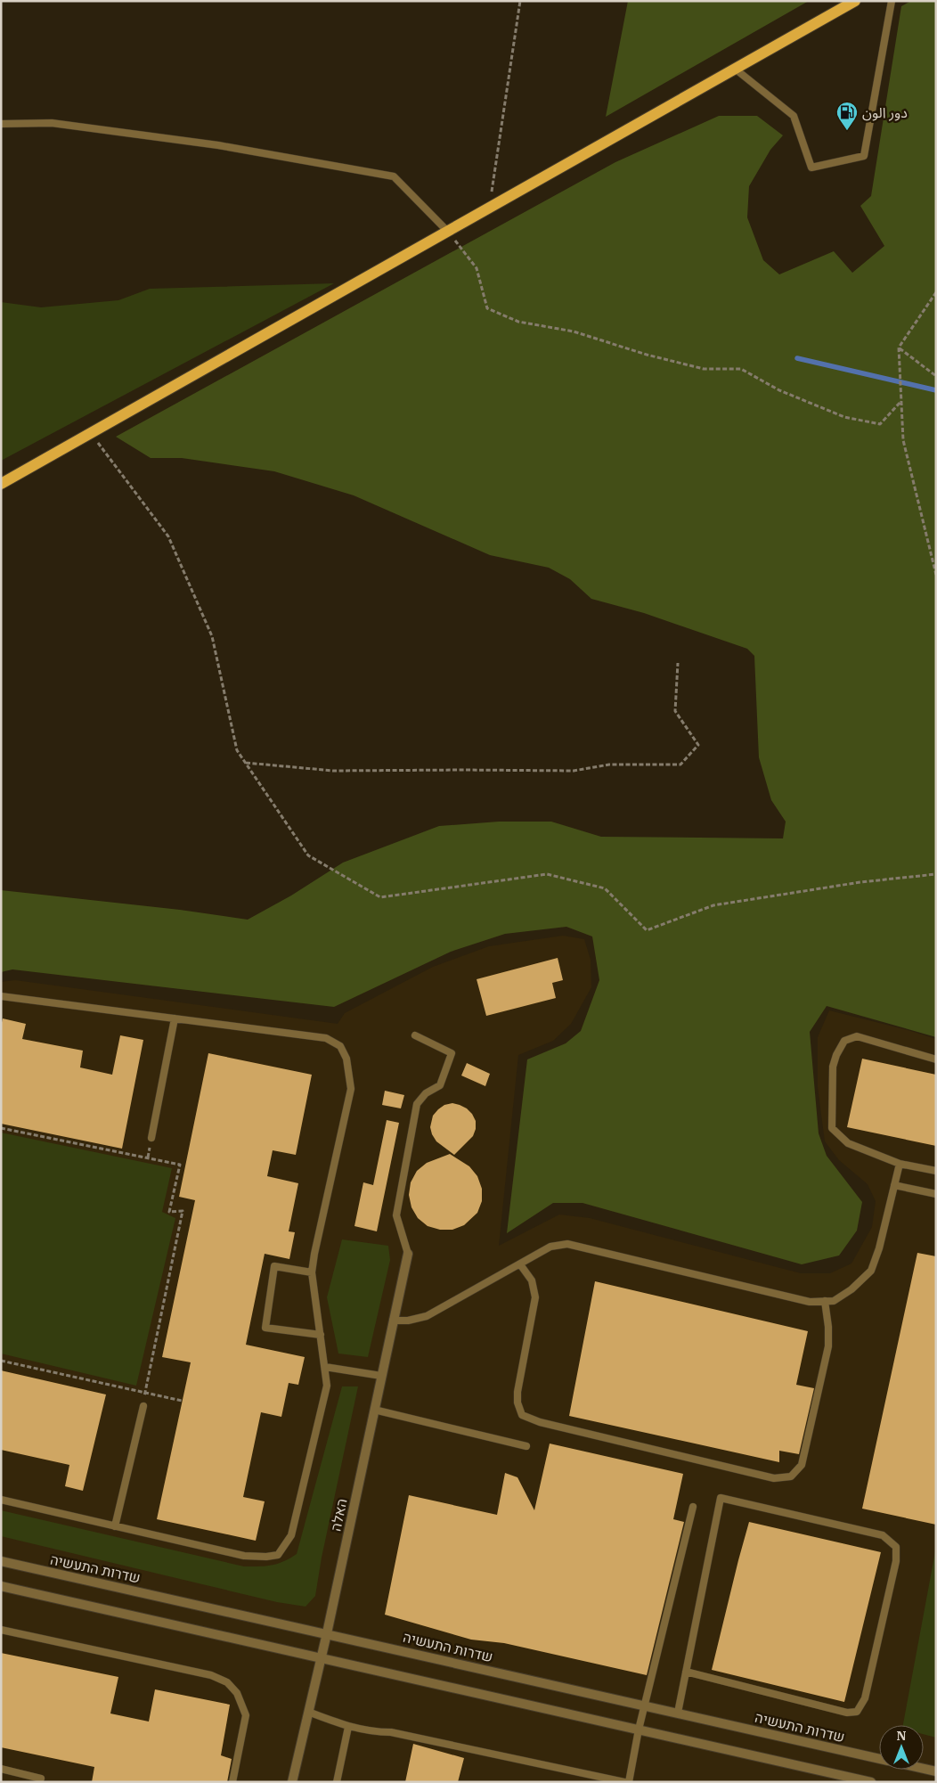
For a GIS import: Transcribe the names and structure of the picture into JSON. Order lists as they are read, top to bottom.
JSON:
{
  "streets": {
    "street": ["האלה", "שדרות התעשיה"]
  },
  "crossings": [
    ["האלה", "שדרות התעשיה"]
  ],
  "places": {
    "fuel station": ["دور الون"]
  },
  "north": "top"
}
